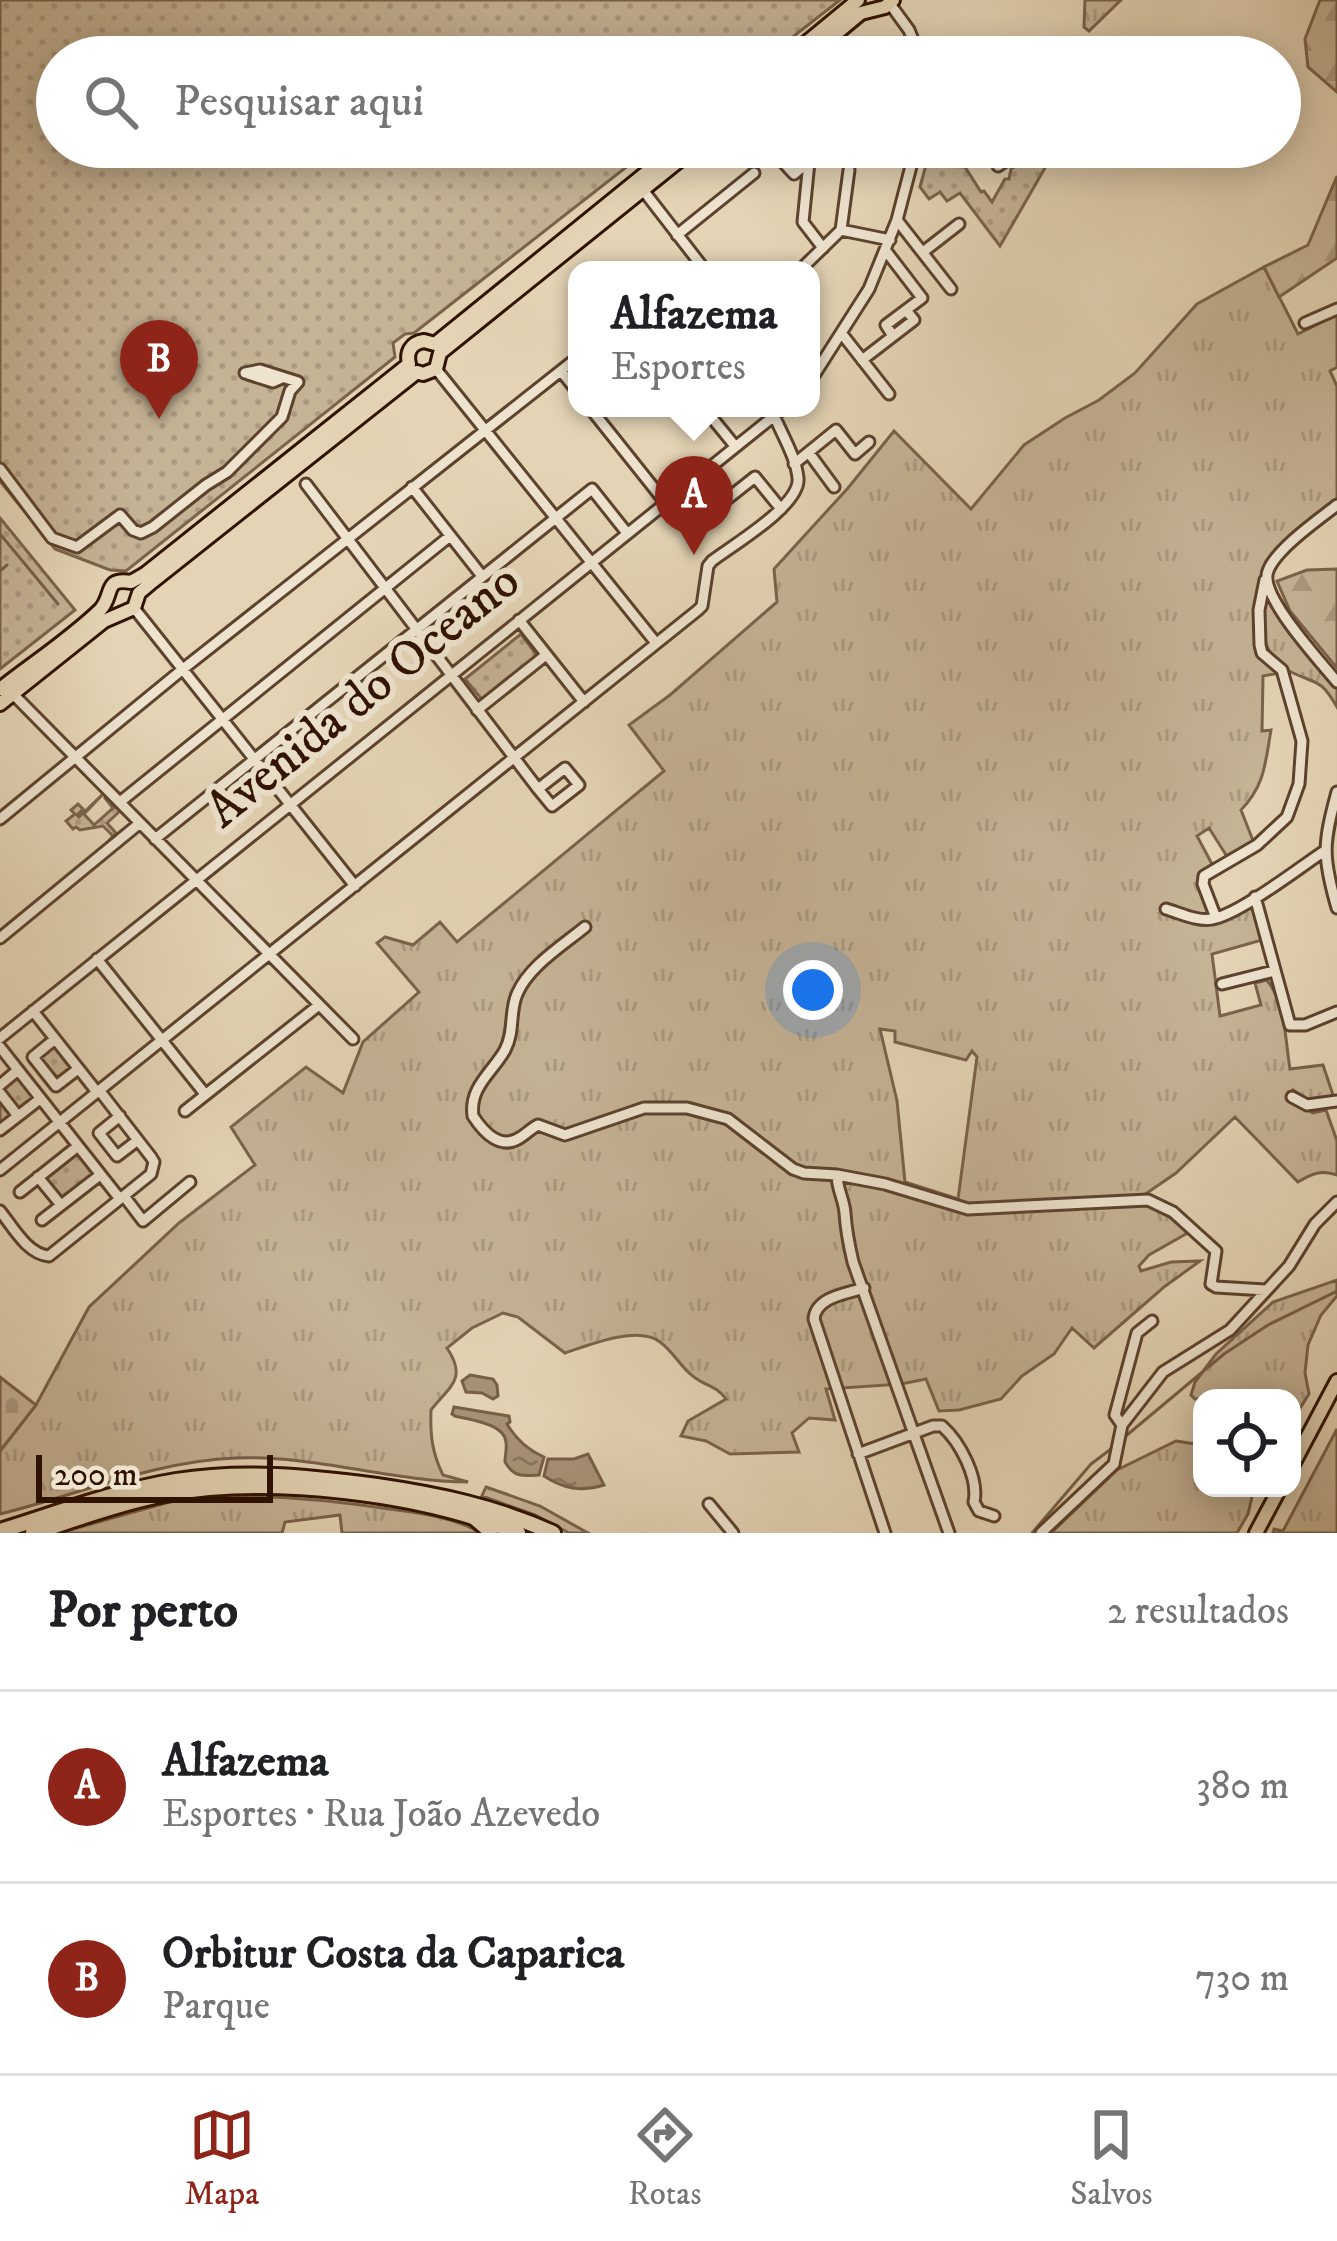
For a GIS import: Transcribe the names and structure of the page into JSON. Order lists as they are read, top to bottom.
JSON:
{
  "streets": {
    "street": ["Avenida do Oceano"]
  },
  "scale_bar": "200 m",
  "page": {
    "search": "Pesquisar aqui",
    "popup": ["Alfazema", "Esportes"],
    "pins": ["B", "A"],
    "scale": "200 m",
    "heading": ["Por perto", "2 resultados"],
    "list": [
      {
        "mark": "A",
        "name": "Alfazema",
        "note": "Esportes · Rua João Azevedo",
        "value": "380 m"
      },
      {
        "mark": "B",
        "name": "Orbitur Costa da Caparica",
        "note": "Parque",
        "value": "730 m"
      }
    ],
    "nav": ["Mapa", "Rotas", "Salvos"]
  }
}
